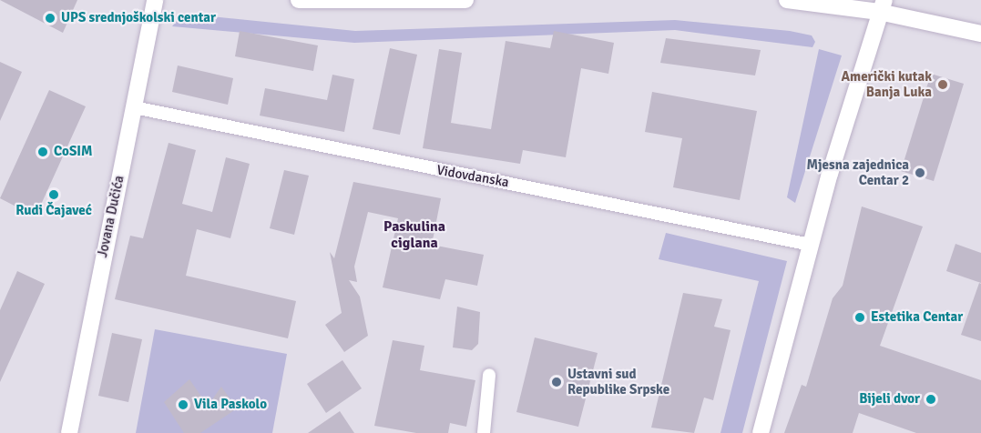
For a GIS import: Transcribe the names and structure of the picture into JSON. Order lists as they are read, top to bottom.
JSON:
{
  "streets": {
    "main road": ["Jovana Dučića"],
    "street": ["Vidovdanska"]
  },
  "crossings": [
    ["Vidovdanska", "Jovana Dučića"]
  ],
  "districts": ["Paskulina ciglana"],
  "places": [
    "UPS srednjoškolski centar",
    "Američki kutak Banja Luka",
    "CoSIM",
    "Mjesna zajednica Centar 2",
    "Rudi Čajaveć",
    "Estetika Centar",
    "Ustavni sud Republike Srpske",
    "Bijeli dvor",
    "Vila Paskolo"
  ]
}
